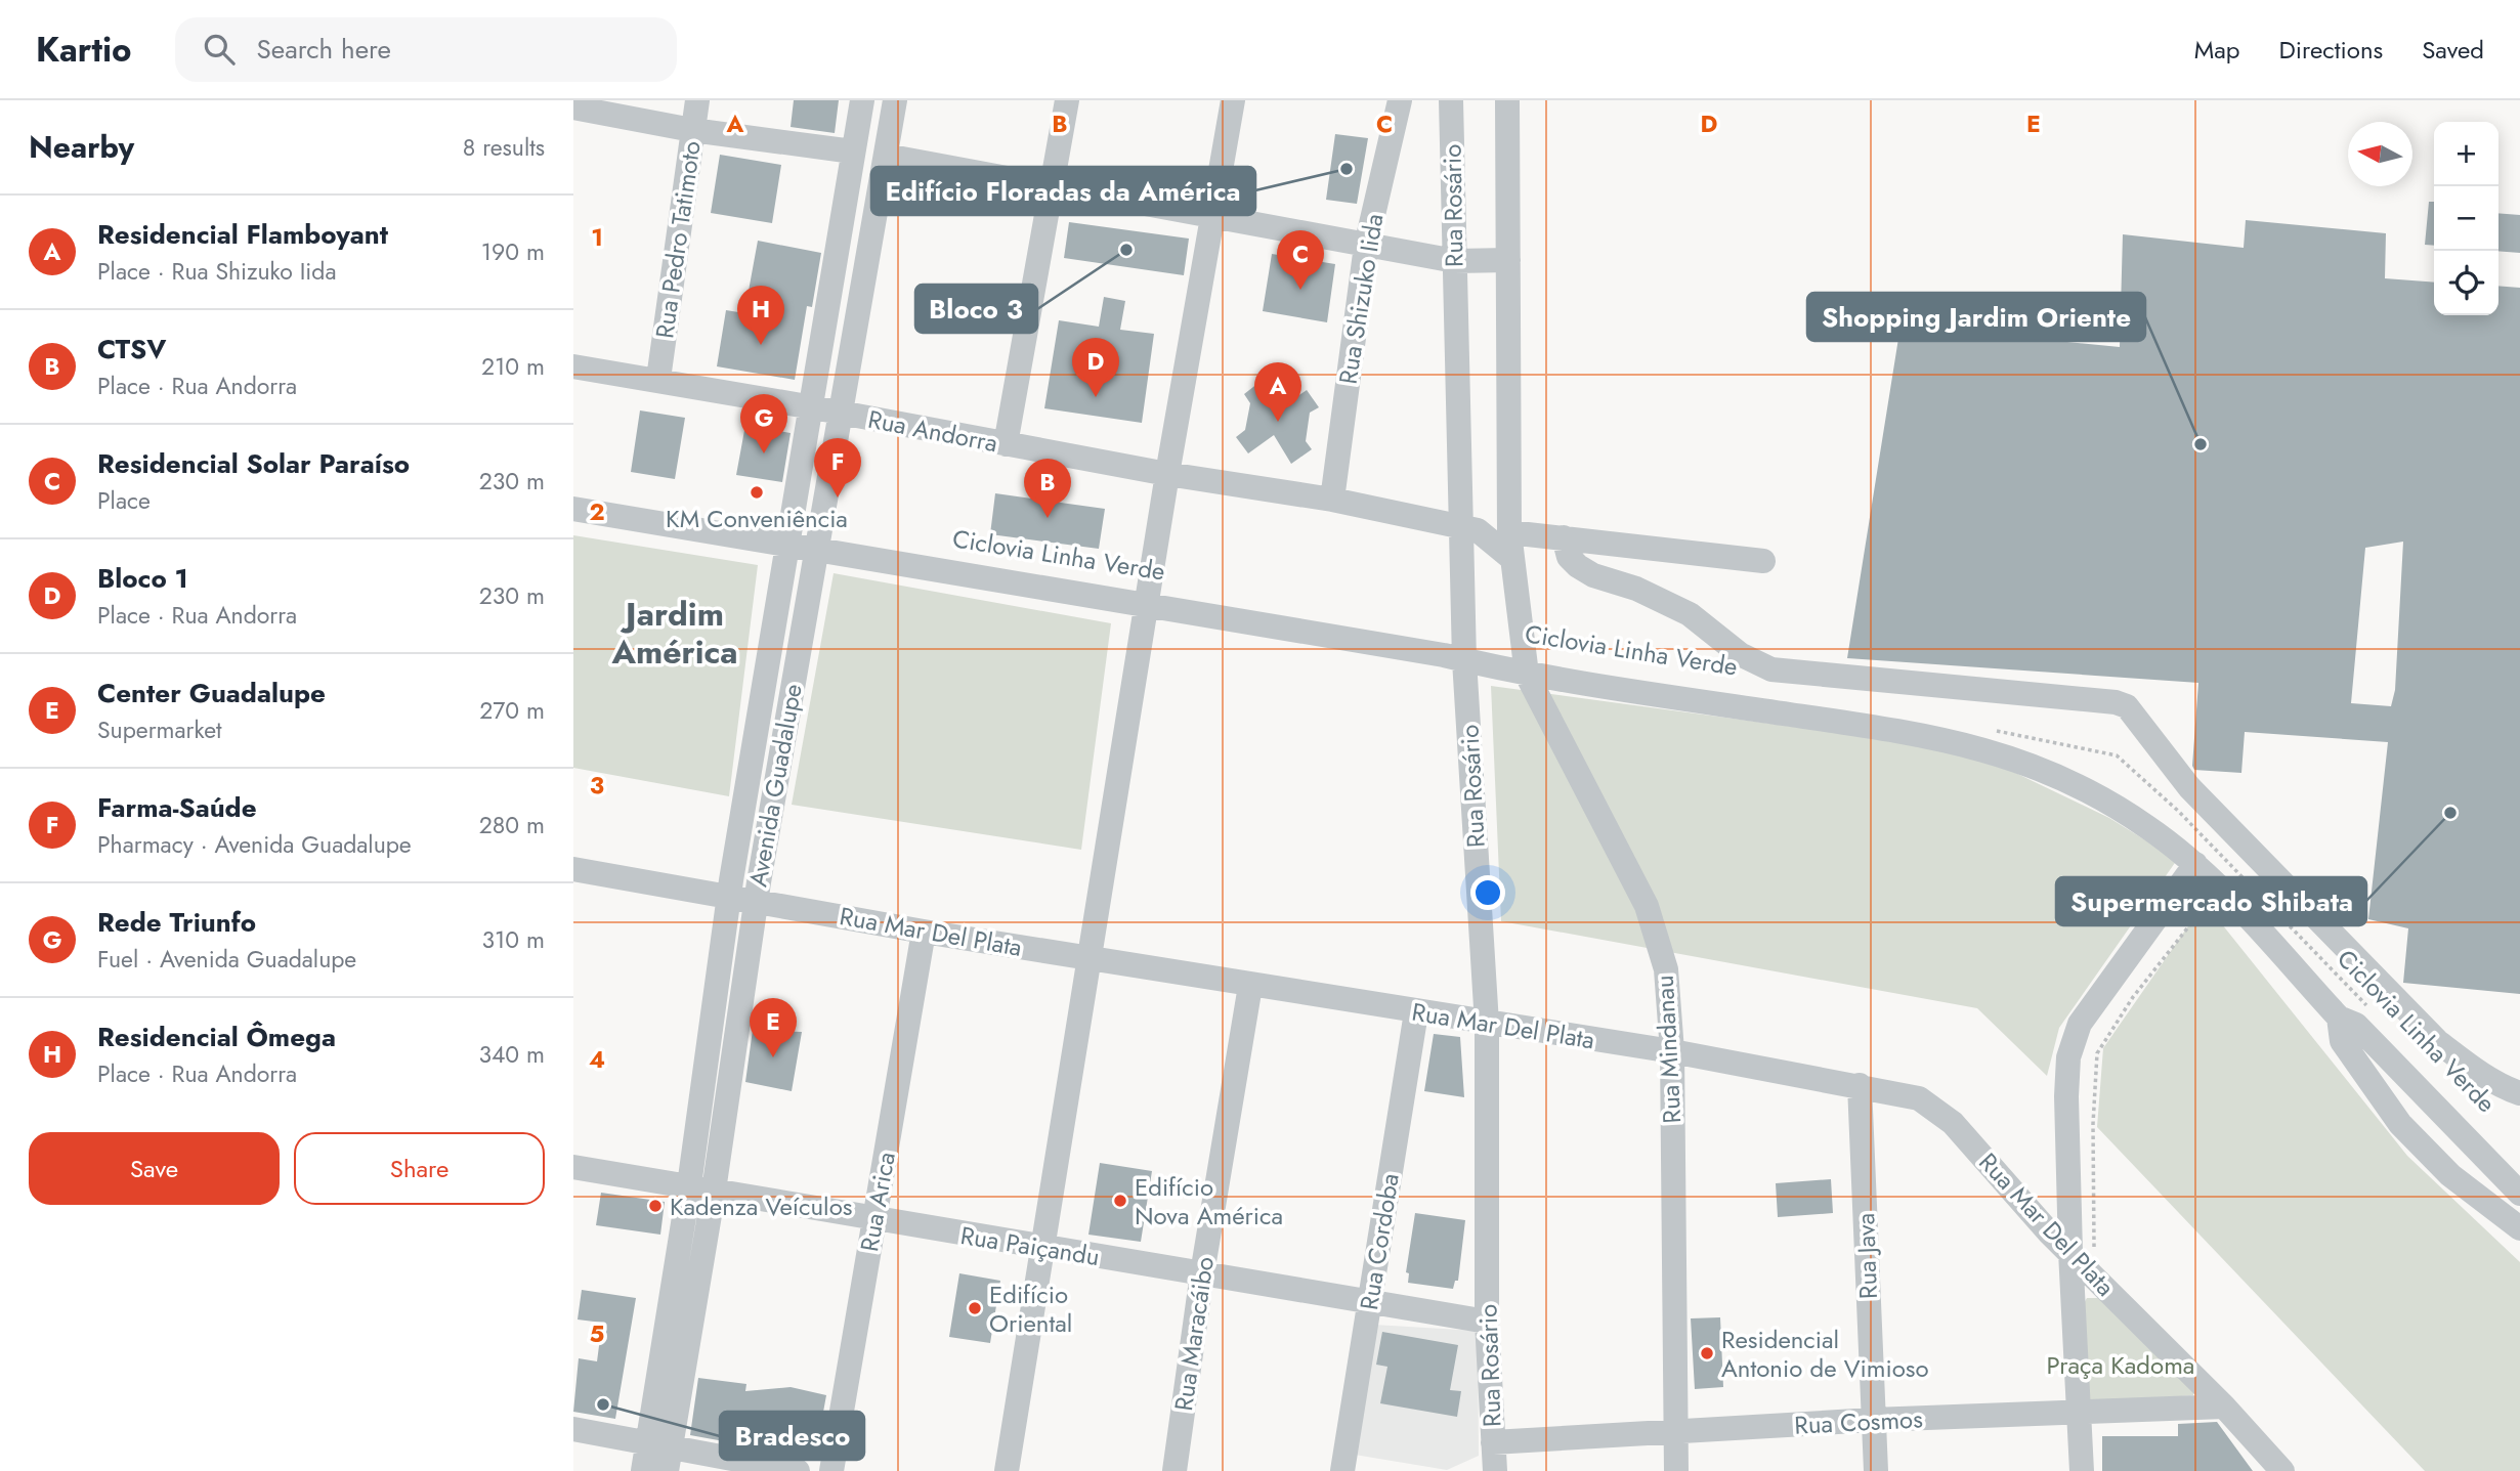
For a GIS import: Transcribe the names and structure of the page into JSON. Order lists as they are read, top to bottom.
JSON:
{
  "streets": {
    "street": [
      "Rua Rosário",
      "Rua Pedro Tatimoto",
      "Rua Shizuko Iida",
      "Rua Andorra",
      "Avenida Guadalupe",
      "Rua Mar Del Plata",
      "Rua Mindanau",
      "Rua Arica",
      "Rua Cordoba",
      "Rua Paiçandu",
      "Rua Java",
      "Rua Maracáibo",
      "Rua Cosmos"
    ],
    "path": ["Ciclovia Linha Verde"]
  },
  "crossings": [
    ["Rua Rosário", "Rua Andorra"],
    ["Rua Rosário", "Rua Mar Del Plata"],
    ["Rua Rosário", "Rua Paiçandu"],
    ["Rua Rosário", "Rua Cosmos"],
    ["Rua Pedro Tatimoto", "Rua Andorra"],
    ["Rua Shizuko Iida", "Rua Andorra"],
    ["Rua Andorra", "Avenida Guadalupe"],
    ["Rua Andorra", "Rua Mindanau"],
    ["Avenida Guadalupe", "Rua Mar Del Plata"],
    ["Avenida Guadalupe", "Rua Paiçandu"],
    ["Rua Mar Del Plata", "Rua Mindanau"],
    ["Rua Mar Del Plata", "Rua Arica"],
    ["Rua Mar Del Plata", "Rua Cordoba"],
    ["Rua Mar Del Plata", "Rua Java"],
    ["Rua Mar Del Plata", "Rua Maracáibo"],
    ["Rua Mar Del Plata", "Rua Cosmos"],
    ["Rua Mindanau", "Rua Cosmos"],
    ["Rua Arica", "Rua Paiçandu"],
    ["Rua Cordoba", "Rua Paiçandu"],
    ["Rua Paiçandu", "Rua Maracáibo"],
    ["Rua Java", "Rua Cosmos"]
  ],
  "districts": ["Jardim América"],
  "parks": ["Praça Kadoma"],
  "places": [
    "Edifício Floradas da América",
    "Bloco 3",
    "Shopping Jardim Oriente",
    "KM Conveniência",
    "Supermercado Shibata",
    "Edifício Nova América",
    "Kadenza Veículos",
    "Edifício Oriental",
    "Residencial Antonio de Vimioso",
    "Bradesco"
  ],
  "north": "left",
  "page": {
    "header": "Kartio",
    "search": "Search here",
    "nav": ["Map", "Directions", "Saved"],
    "heading": ["Nearby", "8 results"],
    "map_buttons": ["+", "−"],
    "list": [
      {
        "mark": "A",
        "name": "Residencial Flamboyant",
        "note": "Place · Rua Shizuko Iida",
        "value": "190 m"
      },
      {
        "mark": "B",
        "name": "CTSV",
        "note": "Place · Rua Andorra",
        "value": "210 m"
      },
      {
        "mark": "C",
        "name": "Residencial Solar Paraíso",
        "note": "Place",
        "value": "230 m"
      },
      {
        "mark": "D",
        "name": "Bloco 1",
        "note": "Place · Rua Andorra",
        "value": "230 m"
      },
      {
        "mark": "E",
        "name": "Center Guadalupe",
        "note": "Supermarket",
        "value": "270 m"
      },
      {
        "mark": "F",
        "name": "Farma-Saúde",
        "note": "Pharmacy · Avenida Guadalupe",
        "value": "280 m"
      },
      {
        "mark": "G",
        "name": "Rede Triunfo",
        "note": "Fuel · Avenida Guadalupe",
        "value": "310 m"
      },
      {
        "mark": "H",
        "name": "Residencial Ômega",
        "note": "Place · Rua Andorra",
        "value": "340 m"
      }
    ],
    "pins": [
      "C",
      "H",
      "D",
      "A",
      "G",
      "F",
      "B",
      "E"
    ],
    "buttons": ["Save", "Share"]
  },
  "grid": {
    "columns": [
      "A",
      "B",
      "C",
      "D",
      "E"
    ],
    "rows": [
      "1",
      "2",
      "3",
      "4",
      "5"
    ]
  }
}
